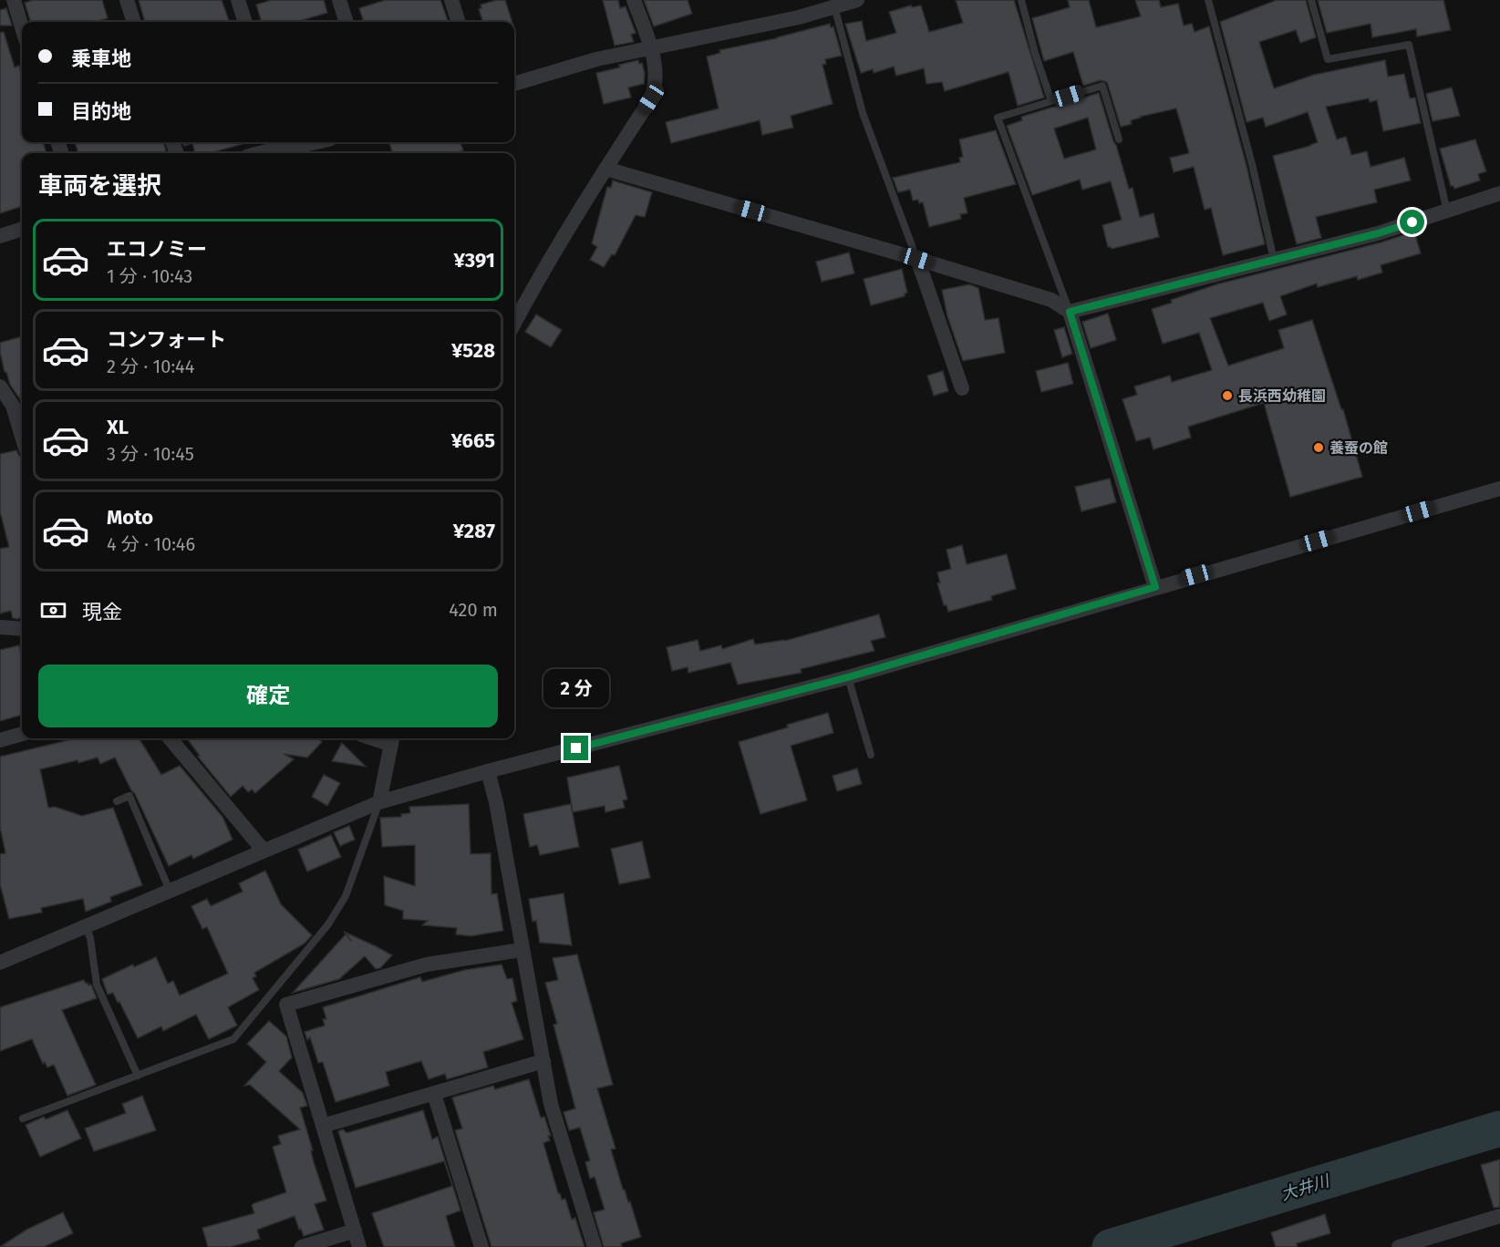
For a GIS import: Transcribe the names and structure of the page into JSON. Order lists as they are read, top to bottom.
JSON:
{
  "water": ["大井川"],
  "places": ["長浜西幼稚園", "養蚕の館"],
  "page": {
    "banner": ["乗車地", "目的地"],
    "heading": "車両を選択",
    "list": [
      {
        "name": "エコノミー",
        "note": "1 分 · 10:43",
        "value": "¥391"
      },
      {
        "name": "コンフォート",
        "note": "2 分 · 10:44",
        "value": "¥528"
      },
      {
        "name": "XL",
        "note": "3 分 · 10:45",
        "value": "¥665"
      },
      {
        "name": "Moto",
        "note": "4 分 · 10:46",
        "value": "¥287"
      }
    ],
    "pay": ["現金", "420 m"],
    "buttons": "確定",
    "bubble": "2 分"
  }
}
